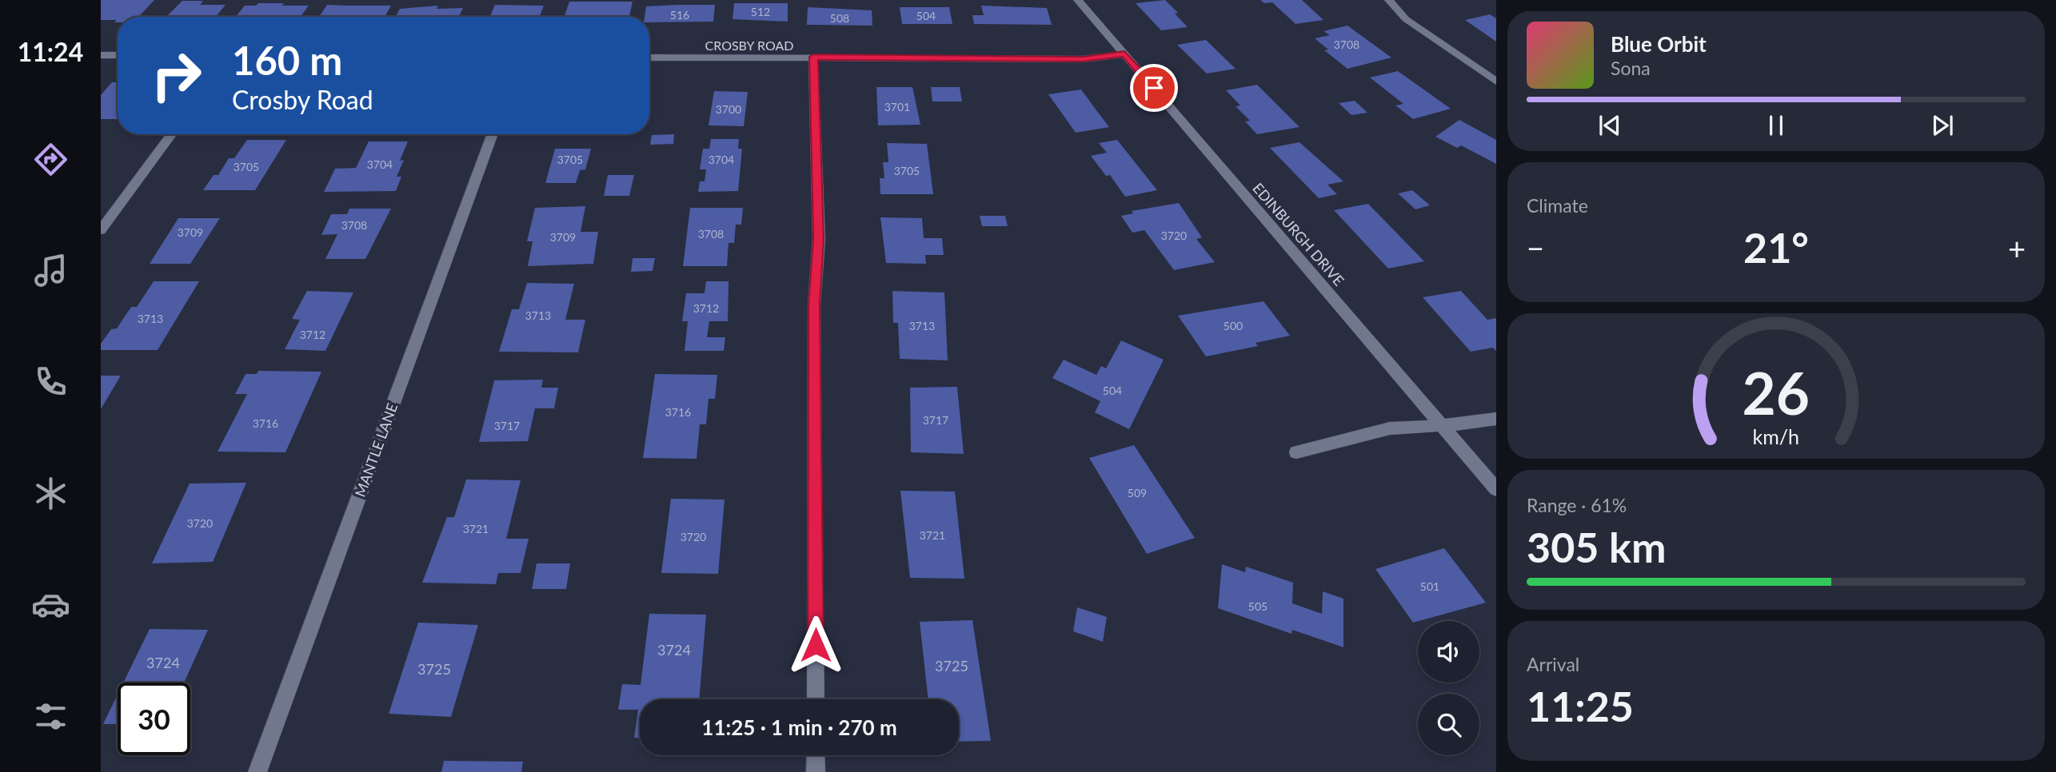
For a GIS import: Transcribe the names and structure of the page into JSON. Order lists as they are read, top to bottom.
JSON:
{
  "streets": {
    "street": ["CROSBY ROAD", "EDINBURGH DRIVE", "MANTLE LANE"]
  },
  "crossings": [
    ["CROSBY ROAD", "EDINBURGH DRIVE"]
  ],
  "house_numbers": [
    "512",
    "516",
    "504",
    "508",
    "3708",
    "3701",
    "3700",
    "3705",
    "3704",
    "3704",
    "3705",
    "3705",
    "3708",
    "3709",
    "3708",
    "3720",
    "3709",
    "3712",
    "3713",
    "3713",
    "3713",
    "500",
    "3712",
    "504",
    "3716",
    "3717",
    "3716",
    "3717",
    "509",
    "3720",
    "3721",
    "3721",
    "3720",
    "501",
    "505",
    "3724",
    "3724",
    "3725",
    "3725"
  ],
  "page": {
    "tabs": "11:24",
    "turn": ["160 m", "Crosby Road"],
    "song": ["Blue Orbit", "Sona"],
    "tile": [
      "Climate",
      ["Range · 61%", "305 km"],
      ["Arrival", "11:25"]
    ],
    "heat": ["−", "21°", "+"],
    "limit": "30",
    "trip": "11:25 · 1 min · 270 m",
    "gauge": ["26", "km/h"]
  }
}
